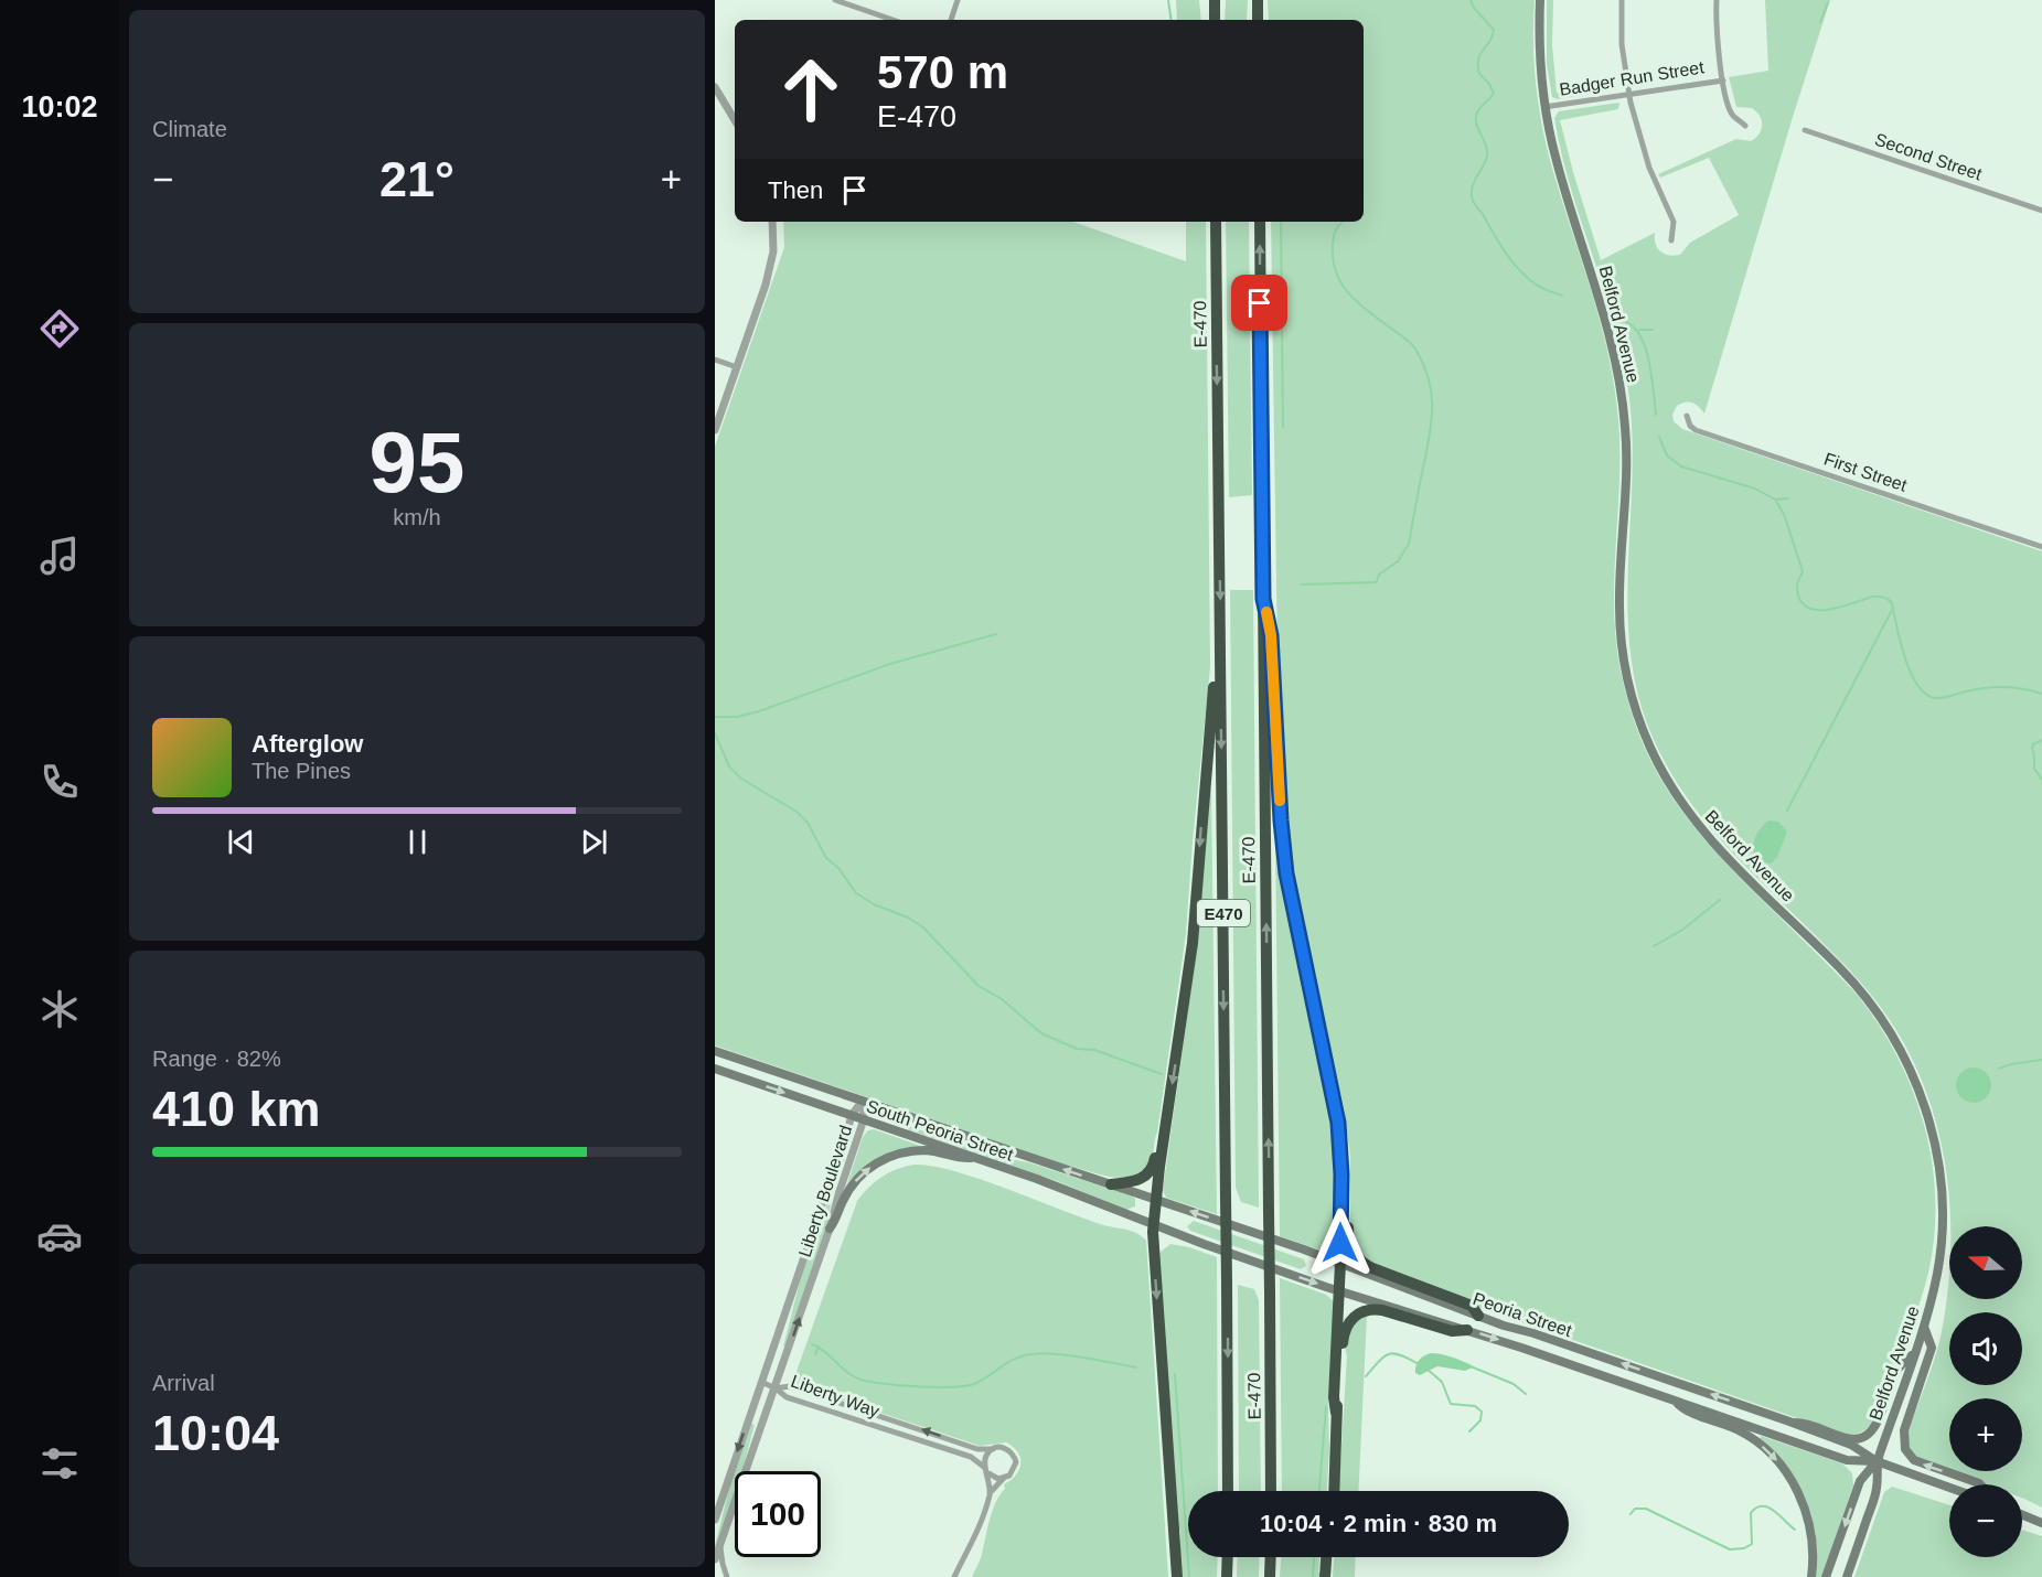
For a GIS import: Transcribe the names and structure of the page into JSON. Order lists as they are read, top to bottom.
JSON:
{
  "streets": {
    "highway": ["E-470", "E470"],
    "main road": ["Belford Avenue", "South Peoria Street", "Peoria Street"],
    "street": [
      "Badger Run Street",
      "Second Street",
      "First Street",
      "Liberty Boulevard",
      "Liberty Way"
    ]
  },
  "crossings": [
    ["Badger Run Street", "Belford Avenue"],
    ["Belford Avenue", "Peoria Street"],
    ["South Peoria Street", "Liberty Boulevard"],
    ["South Peoria Street", "Peoria Street"],
    ["Liberty Boulevard", "Liberty Way"]
  ],
  "north": "left",
  "page": {
    "tabs": "10:02",
    "tile": [
      "Climate",
      ["95", "km/h"],
      ["Range · 82%", "410 km"],
      ["Arrival", "10:04"]
    ],
    "turn": ["570 m", "E-470"],
    "heat": ["−", "21°", "+"],
    "then": "Then",
    "song": ["Afterglow", "The Pines"],
    "map_buttons": ["+", "−"],
    "limit": "100",
    "trip": "10:04 · 2 min · 830 m"
  }
}
